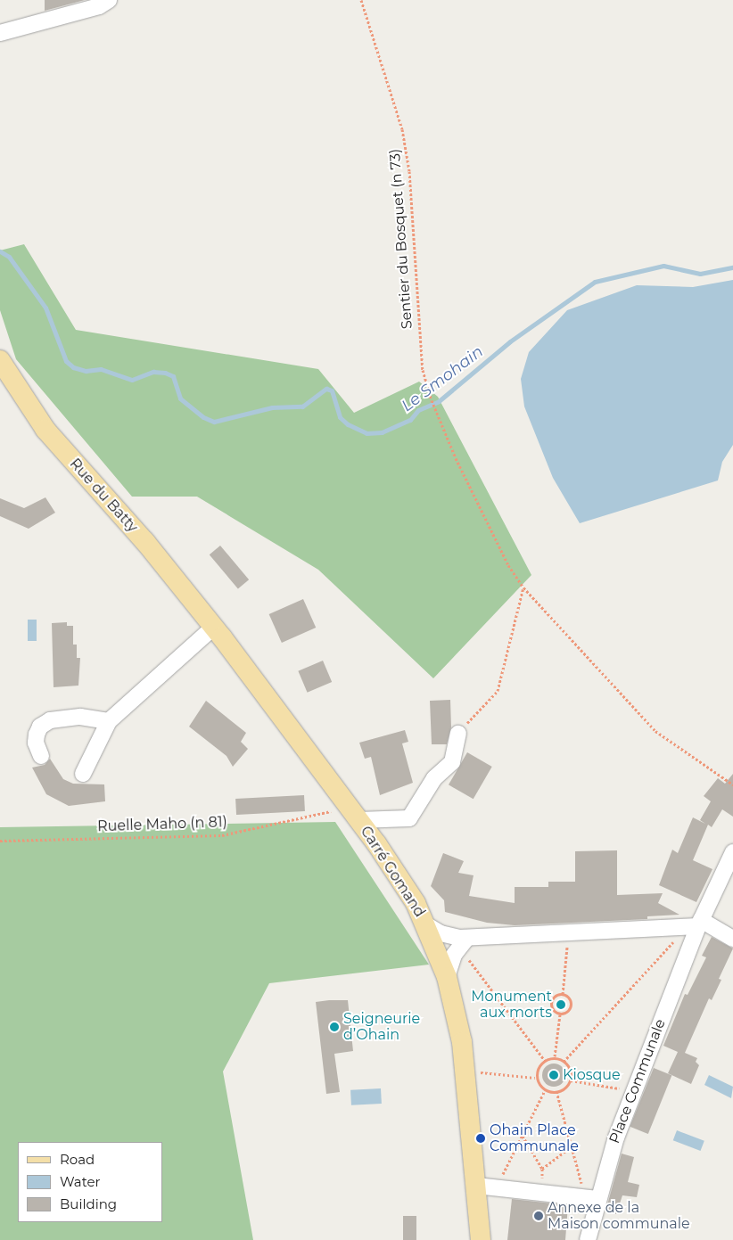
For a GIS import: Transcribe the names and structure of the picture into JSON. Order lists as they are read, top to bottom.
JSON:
{
  "streets": {
    "main road": ["Rue du Batty", "Carré Gomand"],
    "street": ["Place Communale"],
    "path": ["Sentier du Bosquet (n 73)", "Ruelle Maho (n 81)"]
  },
  "crossings": [
    ["Rue du Batty", "Carré Gomand"],
    ["Ruelle Maho (n 81)", "Carré Gomand"]
  ],
  "water": ["Le Smohain"],
  "places": [
    "Monument aux morts",
    "Seigneurie d’Ohain",
    "Kiosque",
    "Ohain Place Communale",
    "Annexe de la Maison communale"
  ],
  "legend": ["Road", "Water", "Building"]
}
